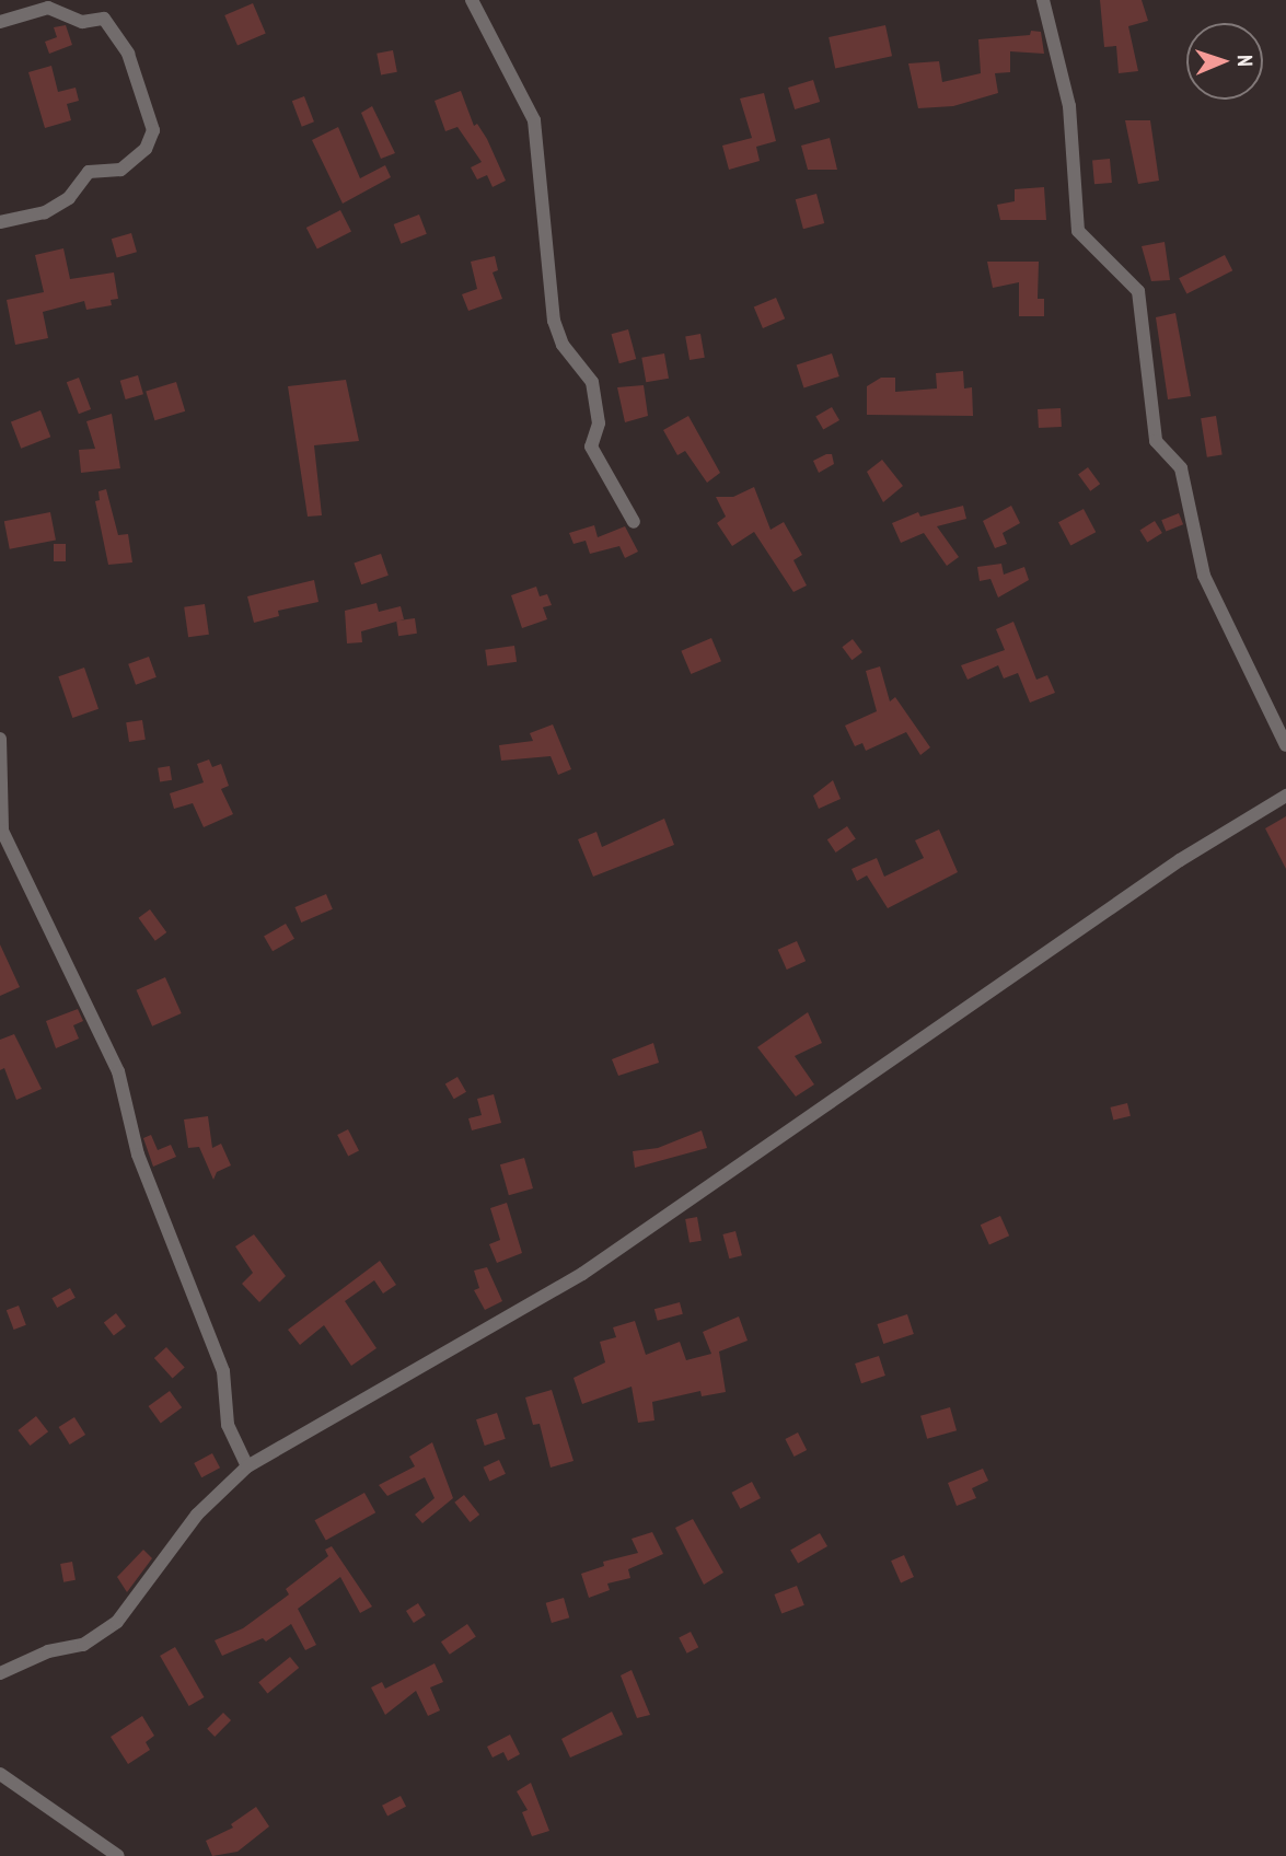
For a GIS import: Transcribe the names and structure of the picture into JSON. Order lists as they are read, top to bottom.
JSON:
{
  "north": "right"
}
